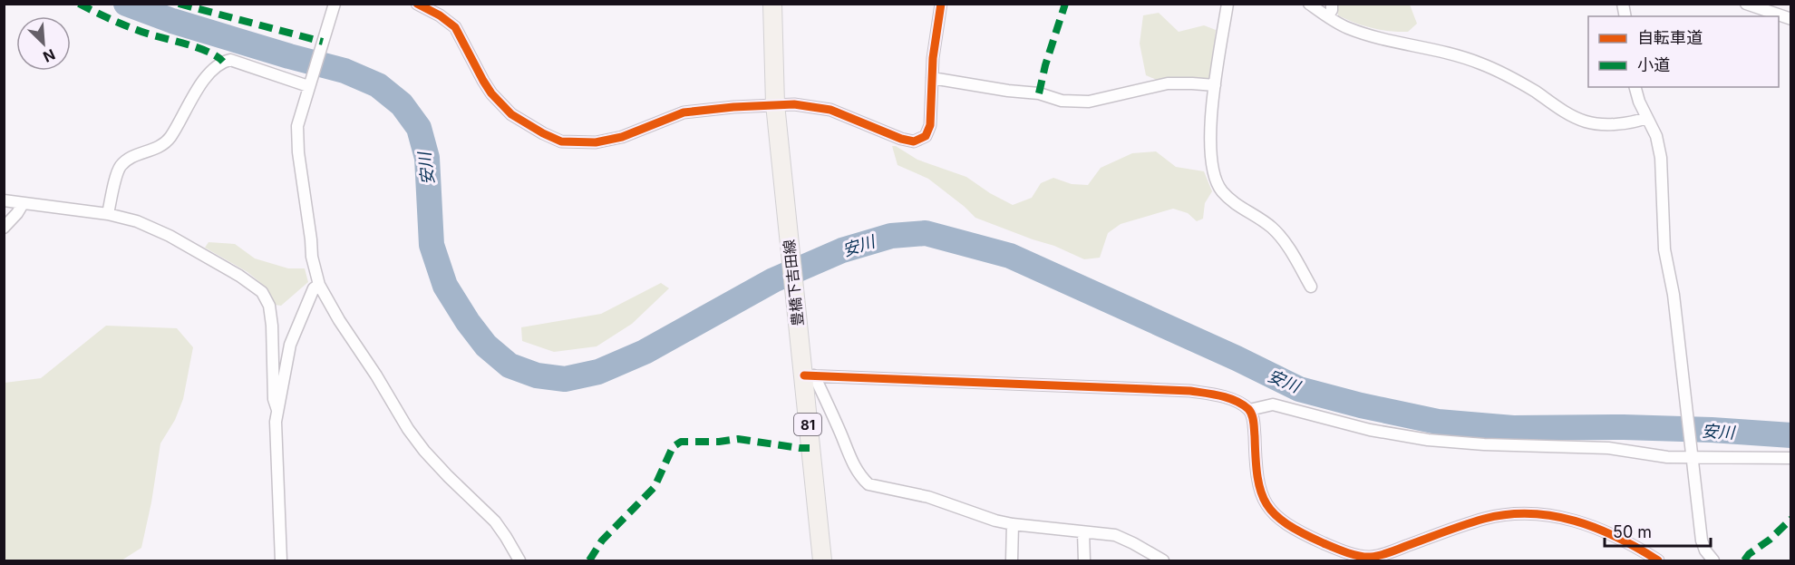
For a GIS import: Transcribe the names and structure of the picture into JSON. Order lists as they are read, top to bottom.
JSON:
{
  "streets": {
    "main road": ["豊橋下吉田線", "81"]
  },
  "water": ["安川"],
  "legend": ["自転車道", "小道"],
  "scale_bar": "50 m",
  "north": "bottom right"
}
